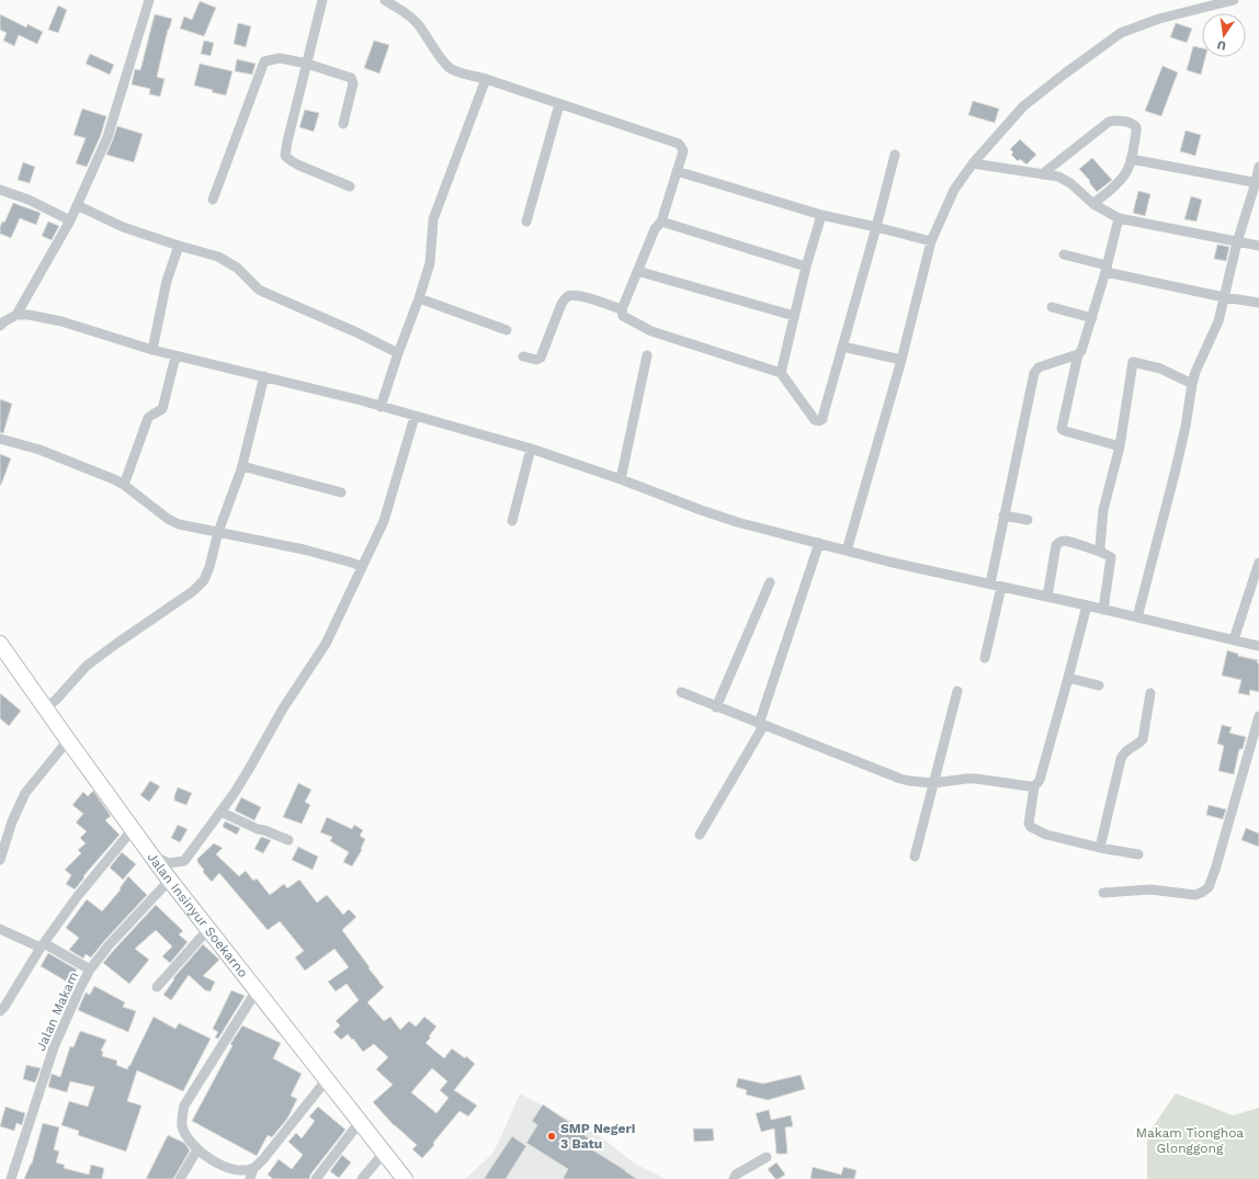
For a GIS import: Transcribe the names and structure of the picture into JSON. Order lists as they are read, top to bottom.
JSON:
{
  "streets": {
    "main road": ["Jalan Insinyur Soekarno"],
    "street": ["Jalan Makam"]
  },
  "crossings": [
    ["Jalan Insinyur Soekarno", "Jalan Makam"]
  ],
  "parks": ["Makam Tionghoa Glonggong"],
  "places": ["SMP Negeri 3 Batu"],
  "north": "bottom"
}
